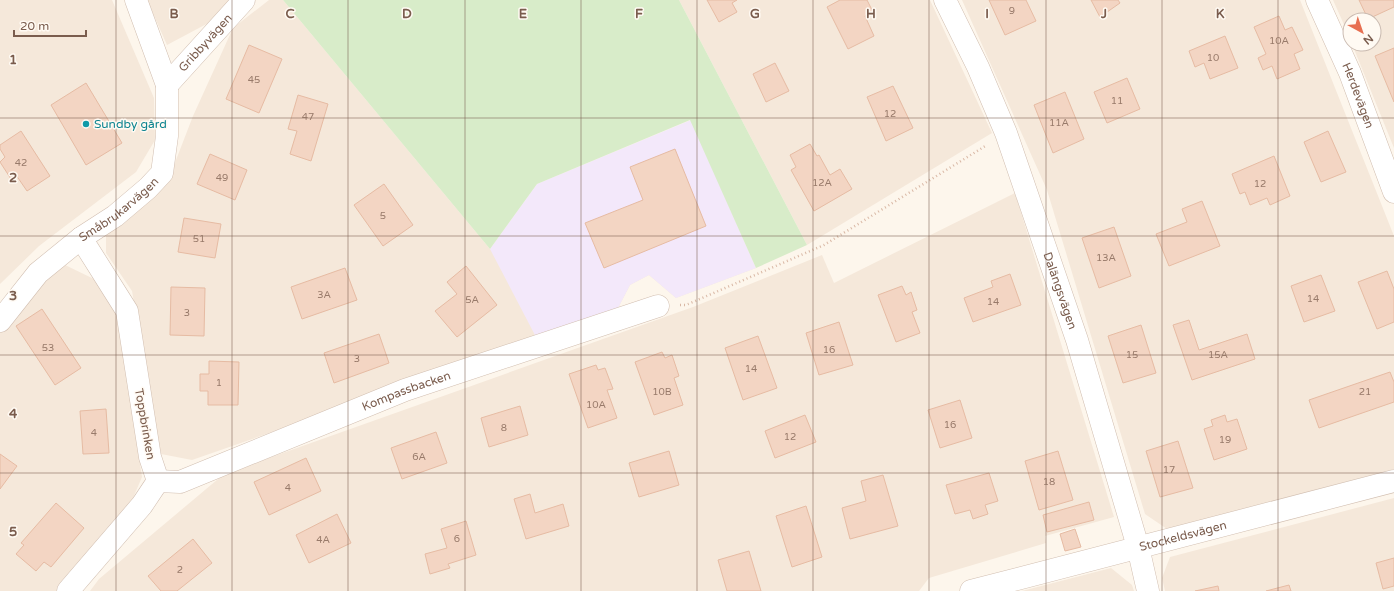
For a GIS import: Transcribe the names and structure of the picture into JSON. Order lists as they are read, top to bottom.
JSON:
{
  "streets": {
    "street": [
      "Gribbyvägen",
      "Herdevägen",
      "Småbrukarvägen",
      "Dalängsvägen",
      "Kompassbacken",
      "Toppbrinken",
      "Stockeldsvägen"
    ]
  },
  "crossings": [
    ["Gribbyvägen", "Småbrukarvägen"],
    ["Småbrukarvägen", "Toppbrinken"],
    ["Dalängsvägen", "Stockeldsvägen"],
    ["Kompassbacken", "Toppbrinken"]
  ],
  "places": ["Sundby gård"],
  "house_numbers": [
    "9",
    "10A",
    "10",
    "45",
    "11",
    "12",
    "47",
    "11A",
    "42",
    "49",
    "12A",
    "12",
    "5",
    "51",
    "13A",
    "3A",
    "14",
    "5A",
    "14",
    "3",
    "53",
    "16",
    "15",
    "15A",
    "3",
    "14",
    "1",
    "10B",
    "21",
    "10A",
    "16",
    "8",
    "4",
    "12",
    "19",
    "6A",
    "17",
    "18",
    "4",
    "6",
    "4A",
    "2"
  ],
  "scale_bar": "20 m",
  "north": "bottom right",
  "grid": {
    "columns": [
      "B",
      "C",
      "D",
      "E",
      "F",
      "G",
      "H",
      "I",
      "J",
      "K"
    ],
    "rows": [
      "1",
      "2",
      "3",
      "4",
      "5"
    ]
  }
}
